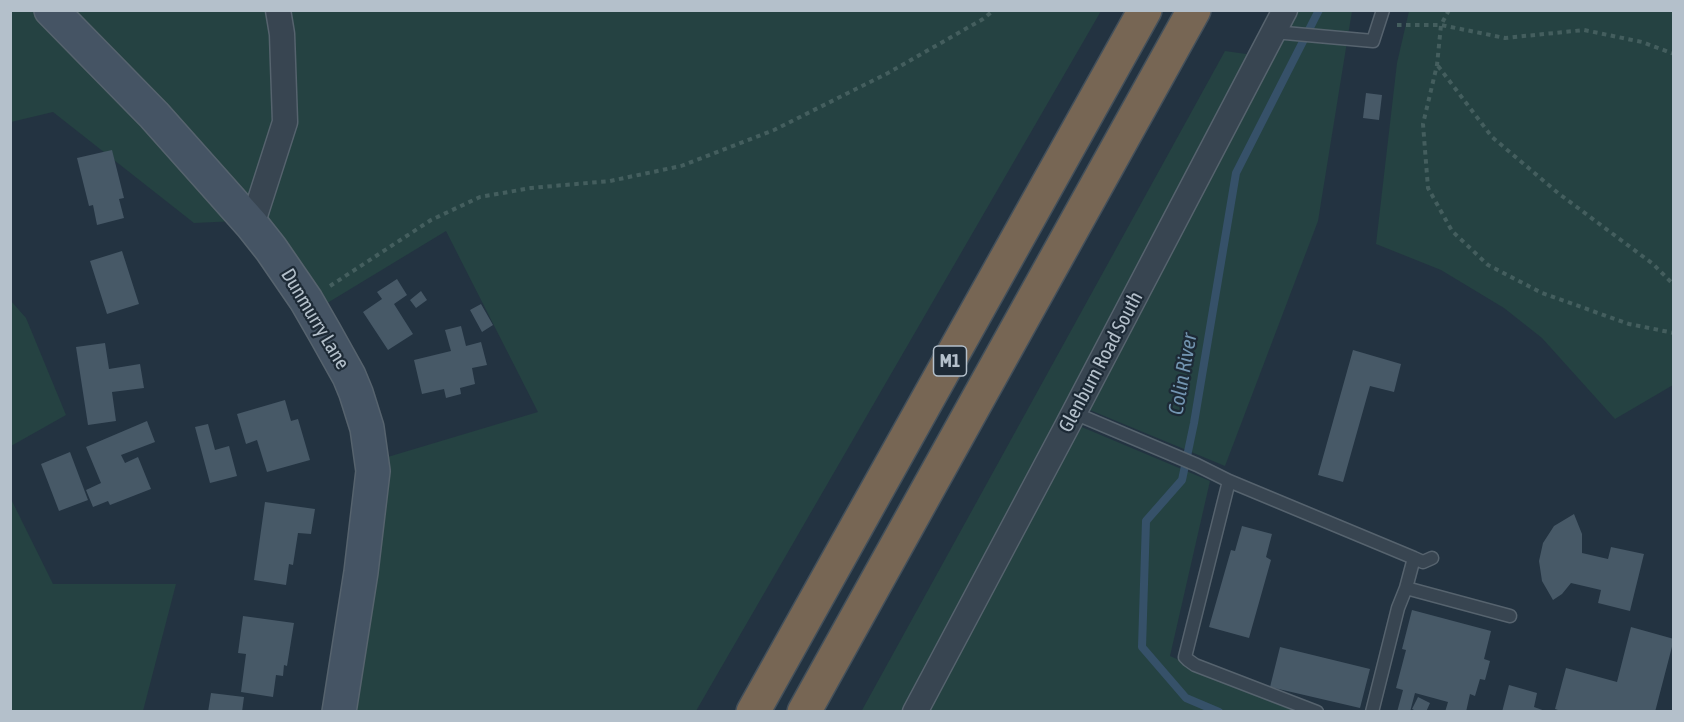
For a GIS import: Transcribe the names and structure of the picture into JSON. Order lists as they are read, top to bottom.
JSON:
{
  "streets": {
    "highway": ["M1"],
    "street": ["Dunmurry Lane", "Glenburn Road South"]
  },
  "water": ["Colin River"]
}
